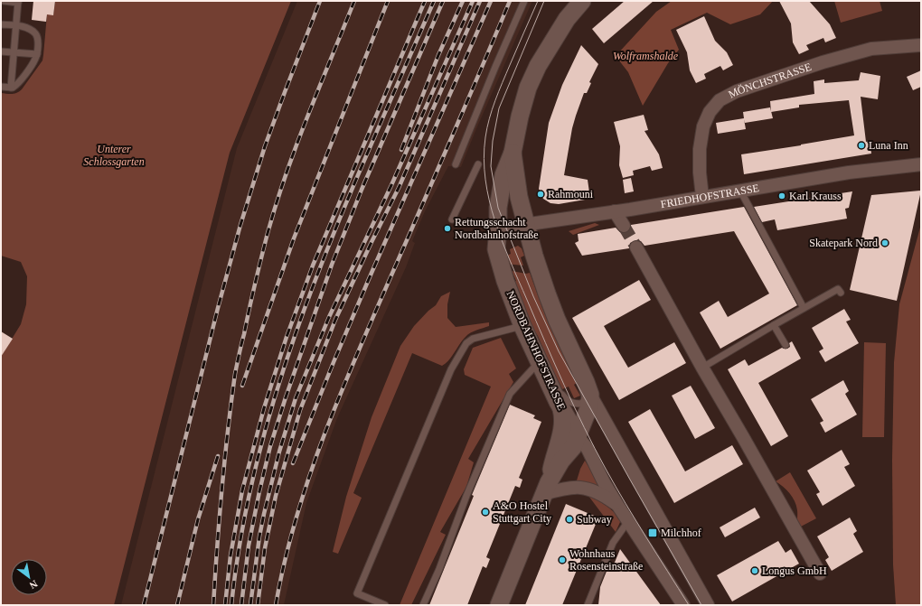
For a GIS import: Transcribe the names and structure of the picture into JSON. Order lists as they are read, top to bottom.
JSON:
{
  "streets": {
    "street": ["MÖNCHSTRASSE", "FRIEDHOFSTRASSE", "NORDBAHNHOFSTRASSE"]
  },
  "crossings": [
    ["MÖNCHSTRASSE", "FRIEDHOFSTRASSE"],
    ["FRIEDHOFSTRASSE", "NORDBAHNHOFSTRASSE"]
  ],
  "parks": ["Wolframshalde", "Unterer Schlossgarten"],
  "places": {
    "other": [
      "Luna Inn",
      "Rahmouni",
      "Karl Krauss",
      "Rettungsschacht Nordbahnhofstraße",
      "Skatepark Nord",
      "A&O Hostel Stuttgart City",
      "Subway",
      "Wohnhaus Rosensteinstraße",
      "Longus GmbH"
    ],
    "transit": ["Milchhof"]
  },
  "north": "bottom right"
}
